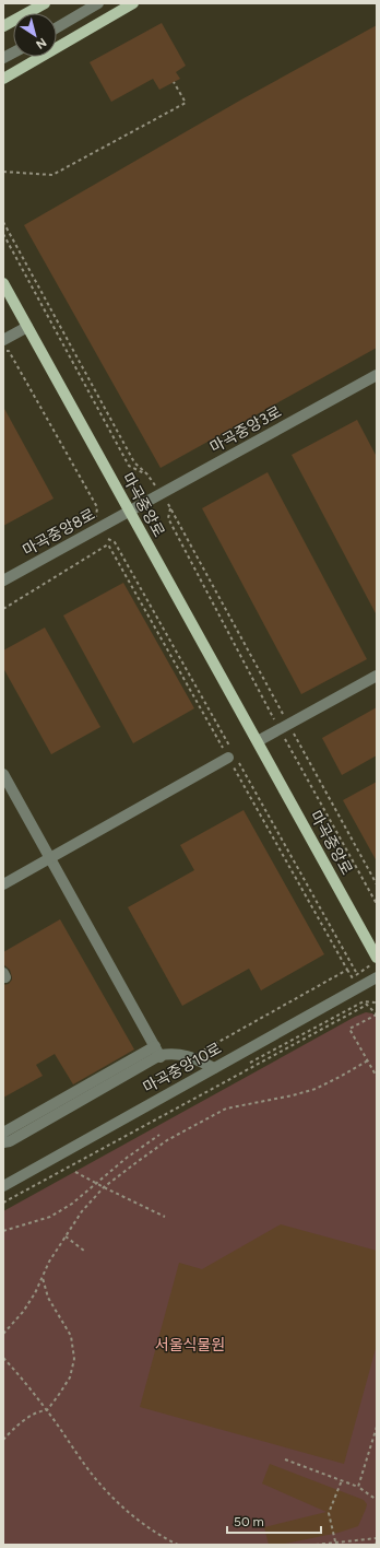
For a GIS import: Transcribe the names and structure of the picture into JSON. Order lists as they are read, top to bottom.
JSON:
{
  "streets": {
    "main road": ["마곡중앙로"],
    "street": ["마곡중앙3로", "마곡중앙8로", "마곡중앙10로"]
  },
  "crossings": [
    ["마곡중앙3로", "마곡중앙로"],
    ["마곡중앙3로", "마곡중앙8로"],
    ["마곡중앙로", "마곡중앙8로"]
  ],
  "parks": ["서울식물원"],
  "scale_bar": "50 m",
  "north": "bottom right"
}
